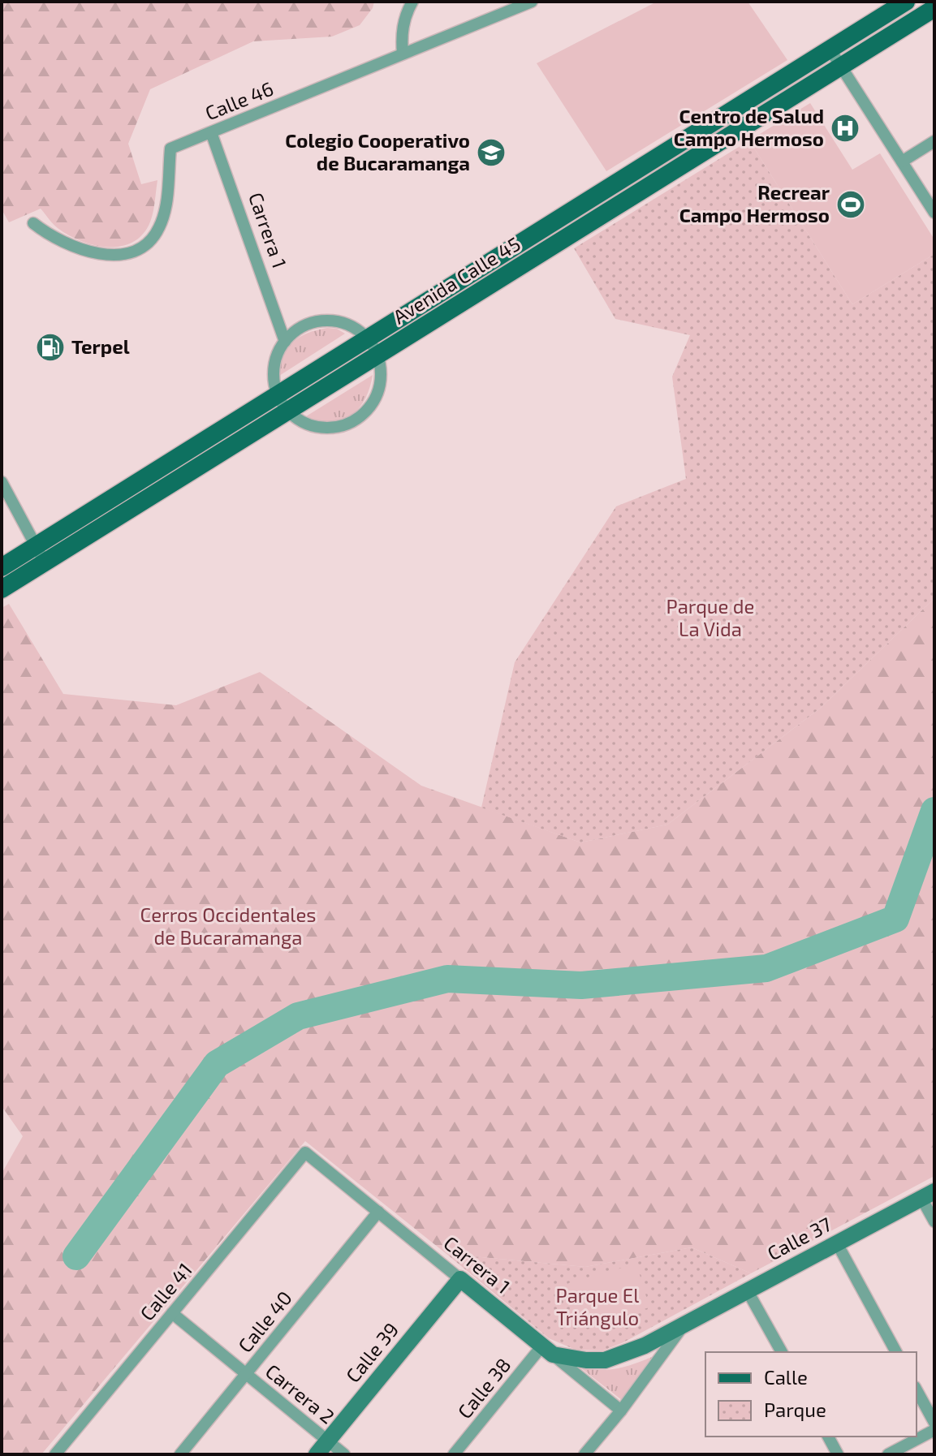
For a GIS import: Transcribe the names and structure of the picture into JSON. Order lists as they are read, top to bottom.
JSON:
{
  "streets": {
    "main road": ["Avenida Calle 45"],
    "street": [
      "Calle 46",
      "Carrera 1",
      "Calle 37",
      "Calle 41",
      "Calle 40",
      "Calle 39",
      "Calle 38",
      "Carrera 2"
    ]
  },
  "crossings": [
    ["Calle 46", "Carrera 1"],
    ["Carrera 1", "Calle 37"],
    ["Carrera 1", "Calle 41"],
    ["Carrera 1", "Calle 40"],
    ["Carrera 1", "Calle 39"],
    ["Carrera 1", "Calle 38"],
    ["Calle 37", "Calle 38"],
    ["Calle 41", "Carrera 2"],
    ["Calle 40", "Carrera 2"],
    ["Calle 39", "Carrera 2"]
  ],
  "parks": ["Parque de La Vida", "Cerros Occidentales de Bucaramanga", "Parque El Triángulo"],
  "places": {
    "hospital": ["Centro de Salud Campo Hermoso"],
    "school or university": ["Colegio Cooperativo de Bucaramanga"],
    "sports": ["Recrear Campo Hermoso"],
    "fuel station": ["Terpel"]
  },
  "legend": ["Calle", "Parque"]
}
